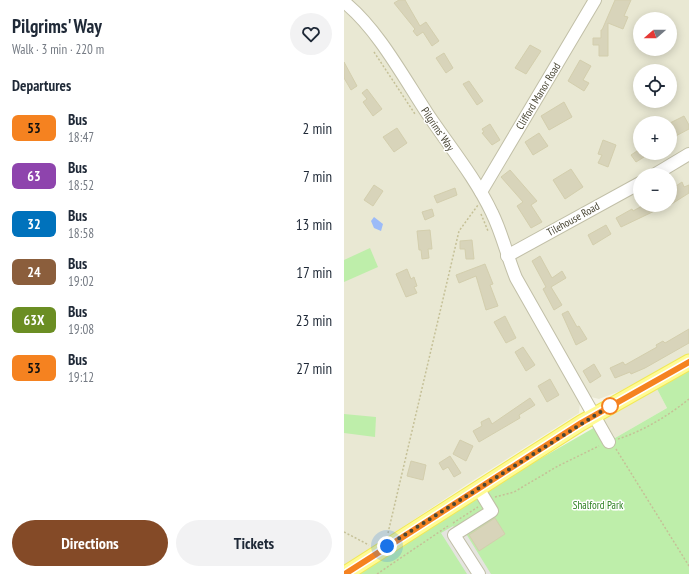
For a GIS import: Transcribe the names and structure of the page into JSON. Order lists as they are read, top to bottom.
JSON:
{
  "streets": {
    "street": ["Clifford Manor Road", "Pilgrims' Way", "Tilehouse Road"]
  },
  "crossings": [
    ["Clifford Manor Road", "Pilgrims' Way"],
    ["Pilgrims' Way", "Tilehouse Road"]
  ],
  "parks": ["Shalford Park"],
  "lines": ["bus line 53"],
  "north": "left",
  "page": {
    "heading": [
      ["Pilgrims' Way", "Walk · 3 min · 220 m"],
      "Departures"
    ],
    "map_buttons": ["+", "−"],
    "list": [
      {
        "mark": "53",
        "name": "Bus",
        "note": "18:47",
        "value": "2 min"
      },
      {
        "mark": "63",
        "name": "Bus",
        "note": "18:52",
        "value": "7 min"
      },
      {
        "mark": "32",
        "name": "Bus",
        "note": "18:58",
        "value": "13 min"
      },
      {
        "mark": "24",
        "name": "Bus",
        "note": "19:02",
        "value": "17 min"
      },
      {
        "mark": "63X",
        "name": "Bus",
        "note": "19:08",
        "value": "23 min"
      },
      {
        "mark": "53",
        "name": "Bus",
        "note": "19:12",
        "value": "27 min"
      }
    ],
    "buttons": ["Directions", "Tickets"]
  }
}
